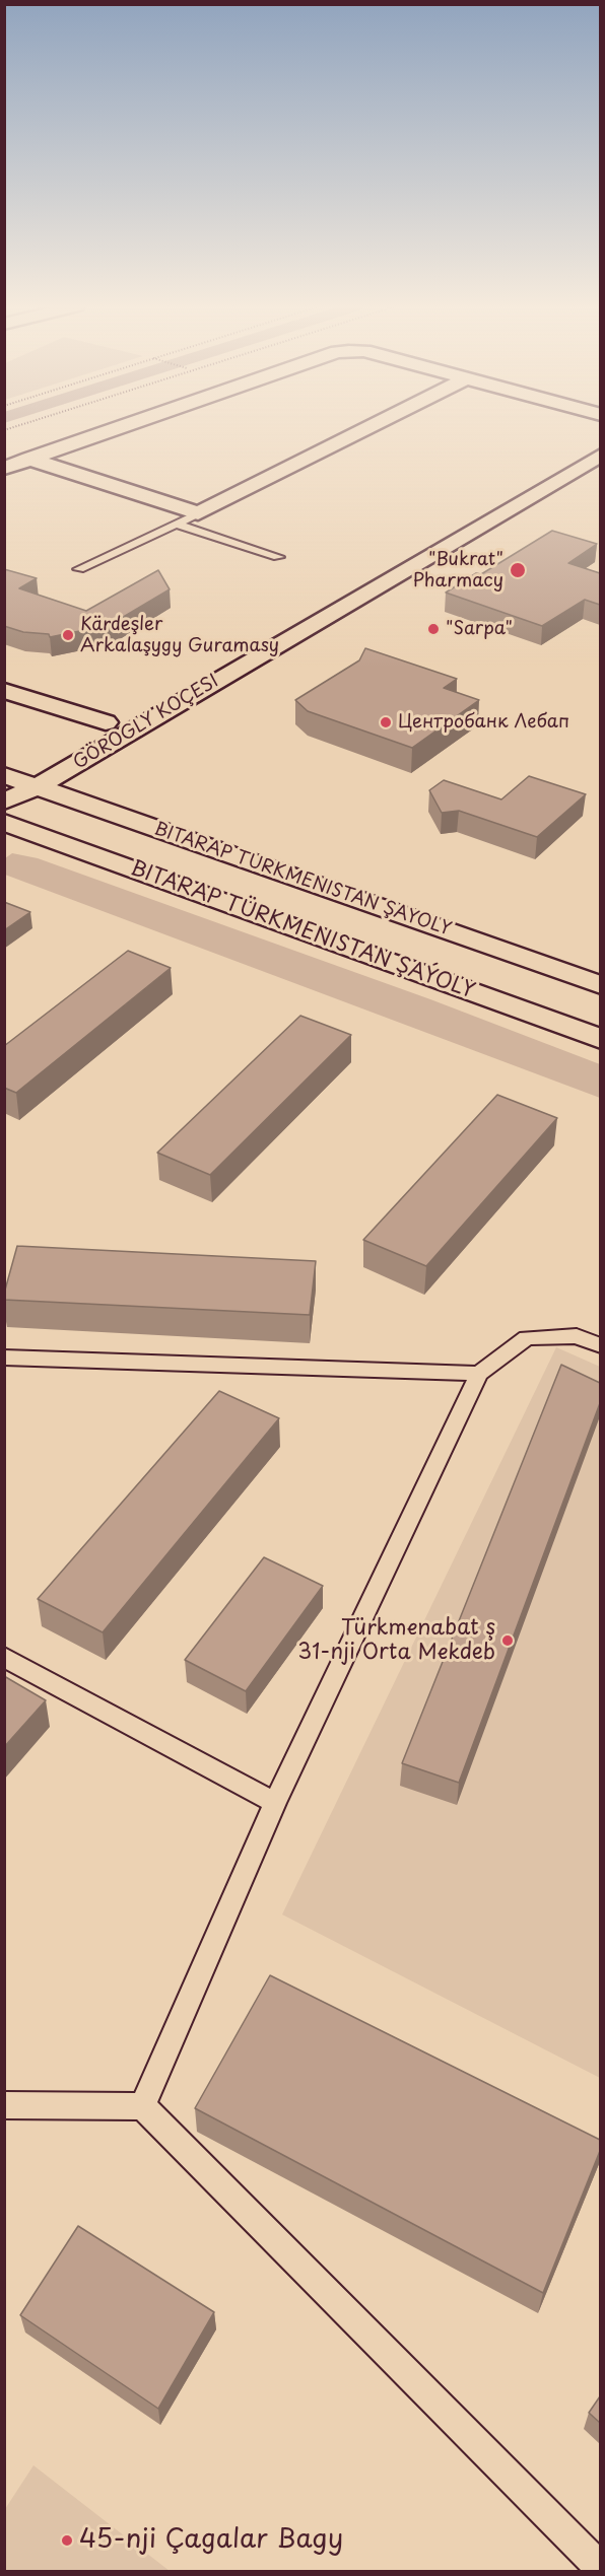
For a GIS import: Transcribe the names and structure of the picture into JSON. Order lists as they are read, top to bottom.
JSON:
{
  "streets": {
    "street": ["GÖROGLY KOÇESI", "BITARAP TURKMENISTAN ŞAYOLY", "BITARAP TÜRKMENISTAN ŞAÝOLY"]
  },
  "crossings": [
    ["GÖROGLY KOÇESI", "BITARAP TURKMENISTAN ŞAYOLY"]
  ],
  "places": [
    "\"Bukrat\" Pharmacy",
    "\"Sarpa\"",
    "Kärdeşler Arkalaşygy Guramasy",
    "Центробанк Лебап",
    "Türkmenabat ş 31-nji Orta Mekdeb",
    "45-nji Çagalar Bagy"
  ]
}
